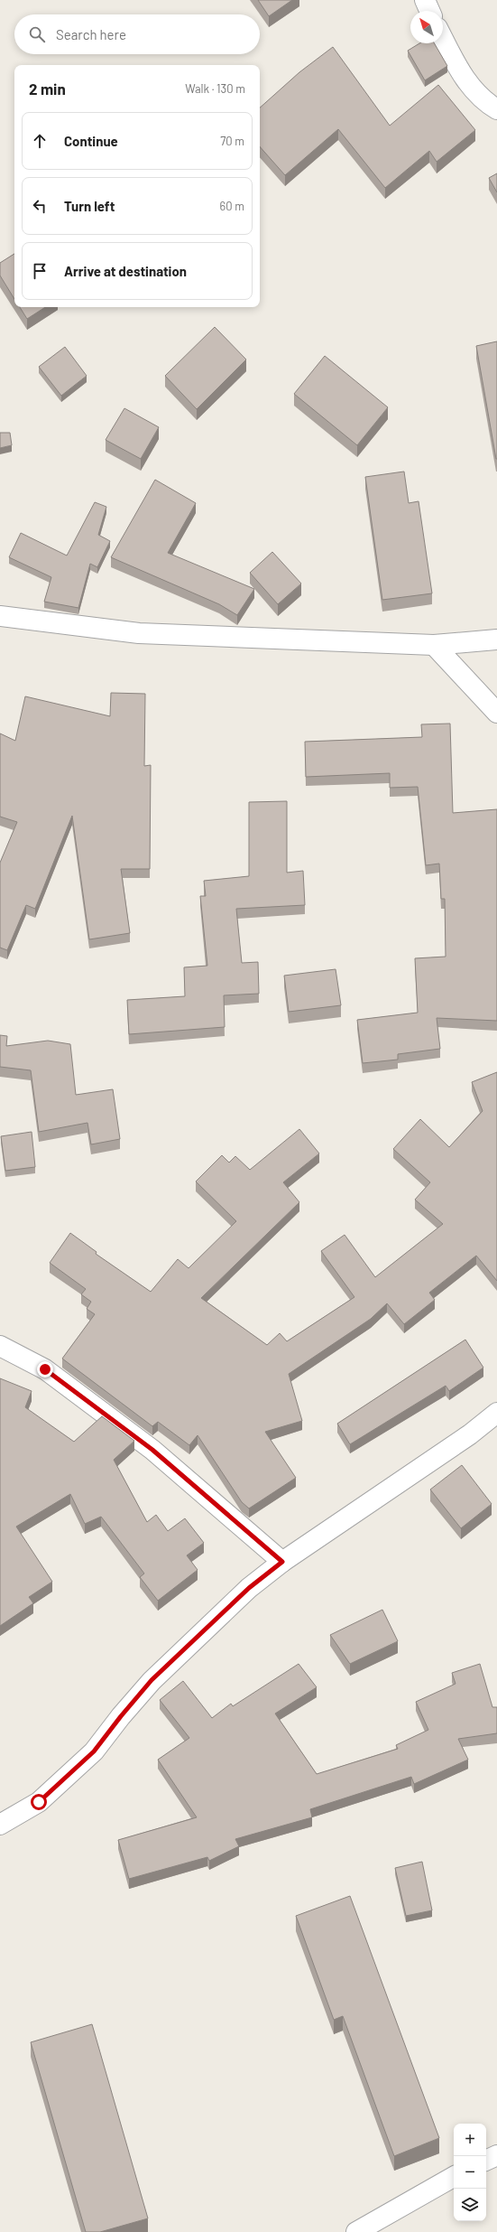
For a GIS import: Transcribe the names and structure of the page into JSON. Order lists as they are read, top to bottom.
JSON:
{
  "north": "top left",
  "page": {
    "search": "Search here",
    "heading": ["2 min", "Walk · 130 m"],
    "list": [
      ["Continue", "70 m"],
      ["Turn left", "60 m"],
      "Arrive at destination"
    ],
    "map_buttons": ["+", "−"]
  }
}
